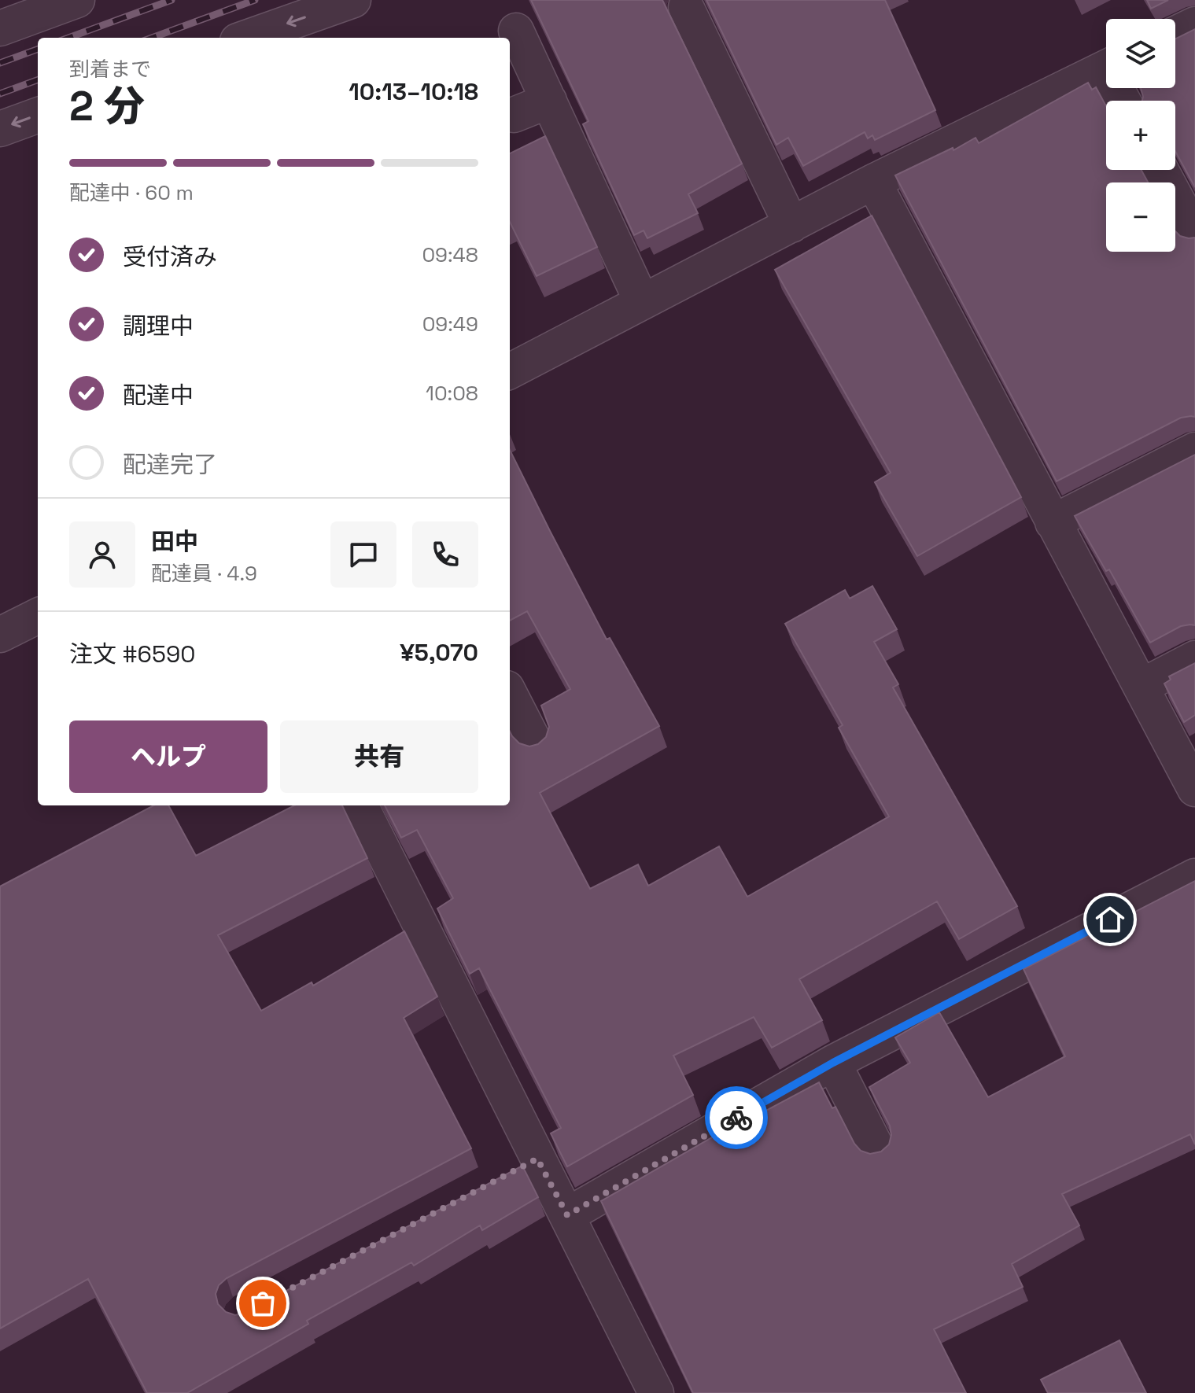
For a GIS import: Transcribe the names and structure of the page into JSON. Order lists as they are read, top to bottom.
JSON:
{
  "page": {
    "map_buttons": ["+", "−"],
    "heading": ["2 分", "到着まで", "10:13–10:18"],
    "panel": [
      "田中",
      "配達員 · 4.9",
      "注文 #6590",
      "¥5,070"
    ],
    "bar": "配達中 · 60 m",
    "list": [
      ["受付済み", "09:48"],
      ["調理中", "09:49"],
      ["配達中", "10:08"],
      "配達完了"
    ],
    "buttons": ["ヘルプ", "共有"]
  }
}
